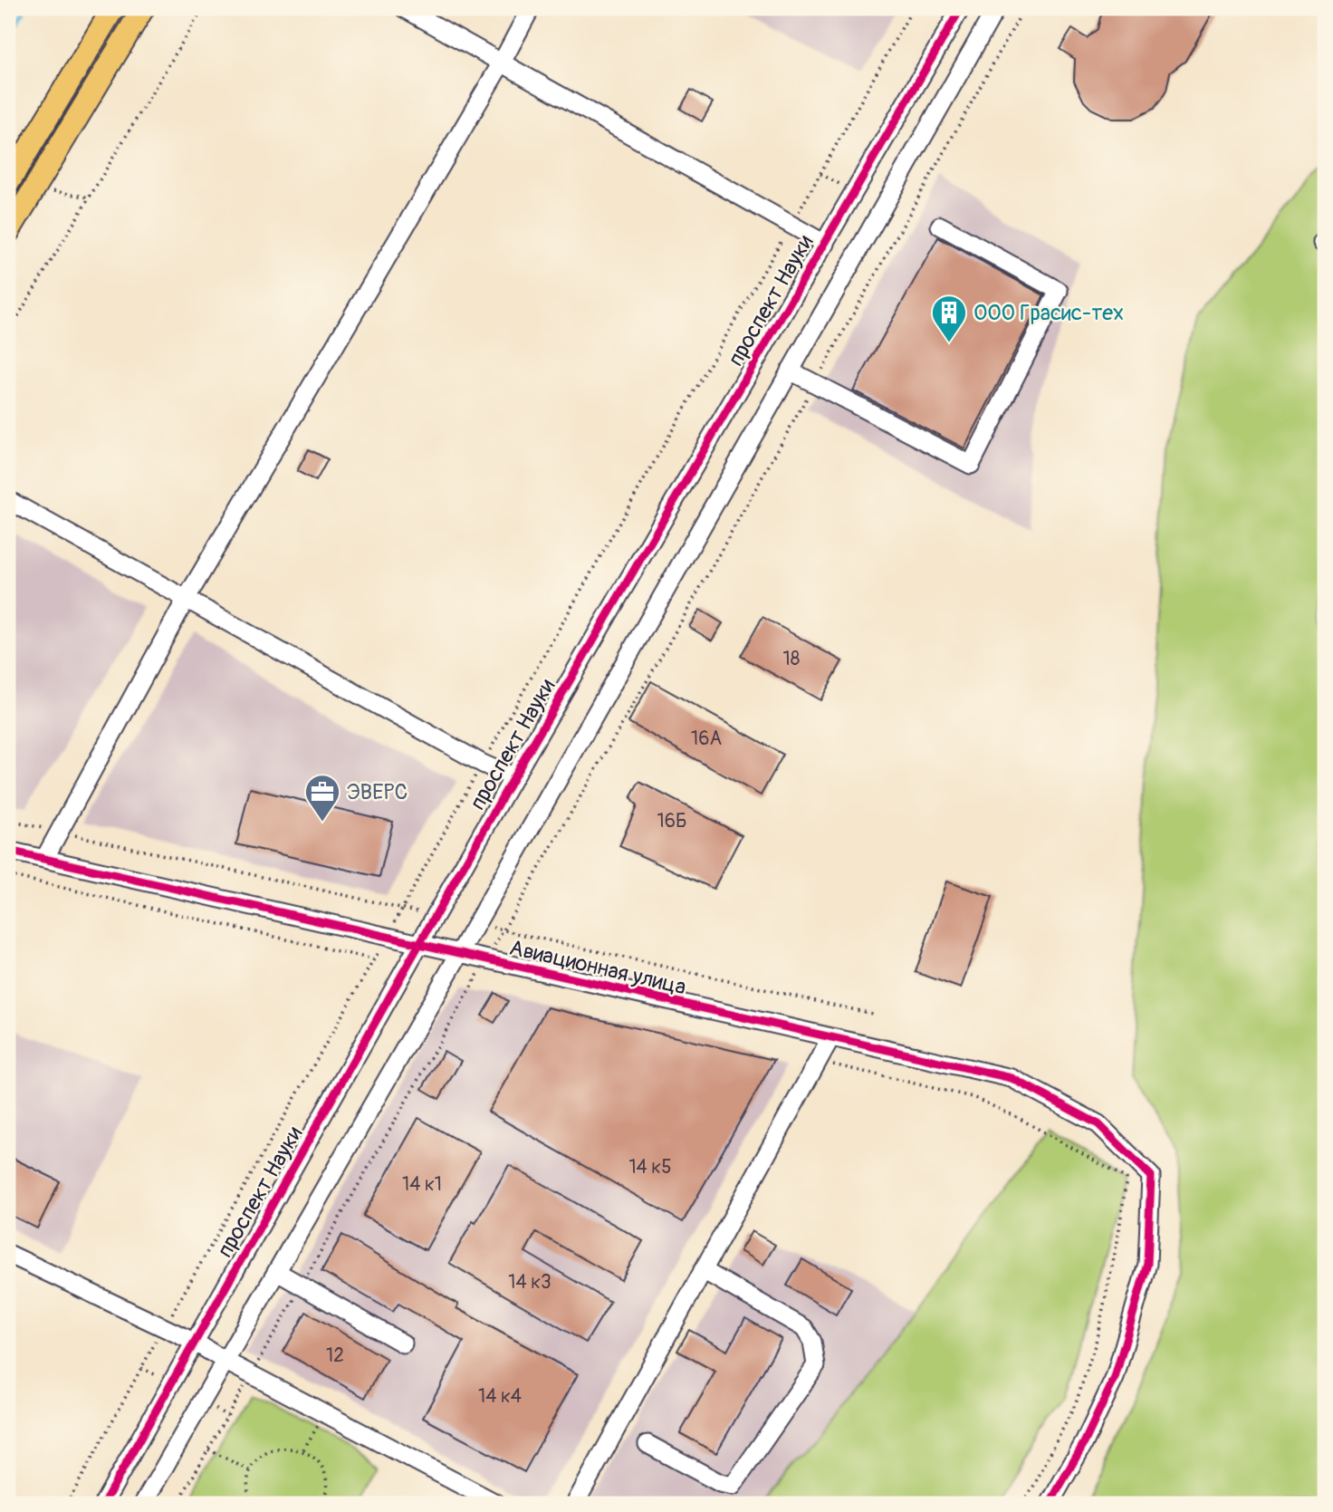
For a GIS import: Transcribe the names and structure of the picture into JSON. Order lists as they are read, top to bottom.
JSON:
{
  "streets": {
    "street": ["проспект Науки", "Авиационная улица"]
  },
  "crossings": [
    ["проспект Науки", "Авиационная улица"]
  ],
  "places": {
    "building": ["ООО Грасис-тех"],
    "office": ["ЭВЕРС"]
  },
  "house_numbers": [
    "18",
    "16А",
    "16Б",
    "14 к5",
    "14 к1",
    "14 к3",
    "12",
    "14 к4"
  ]
}
